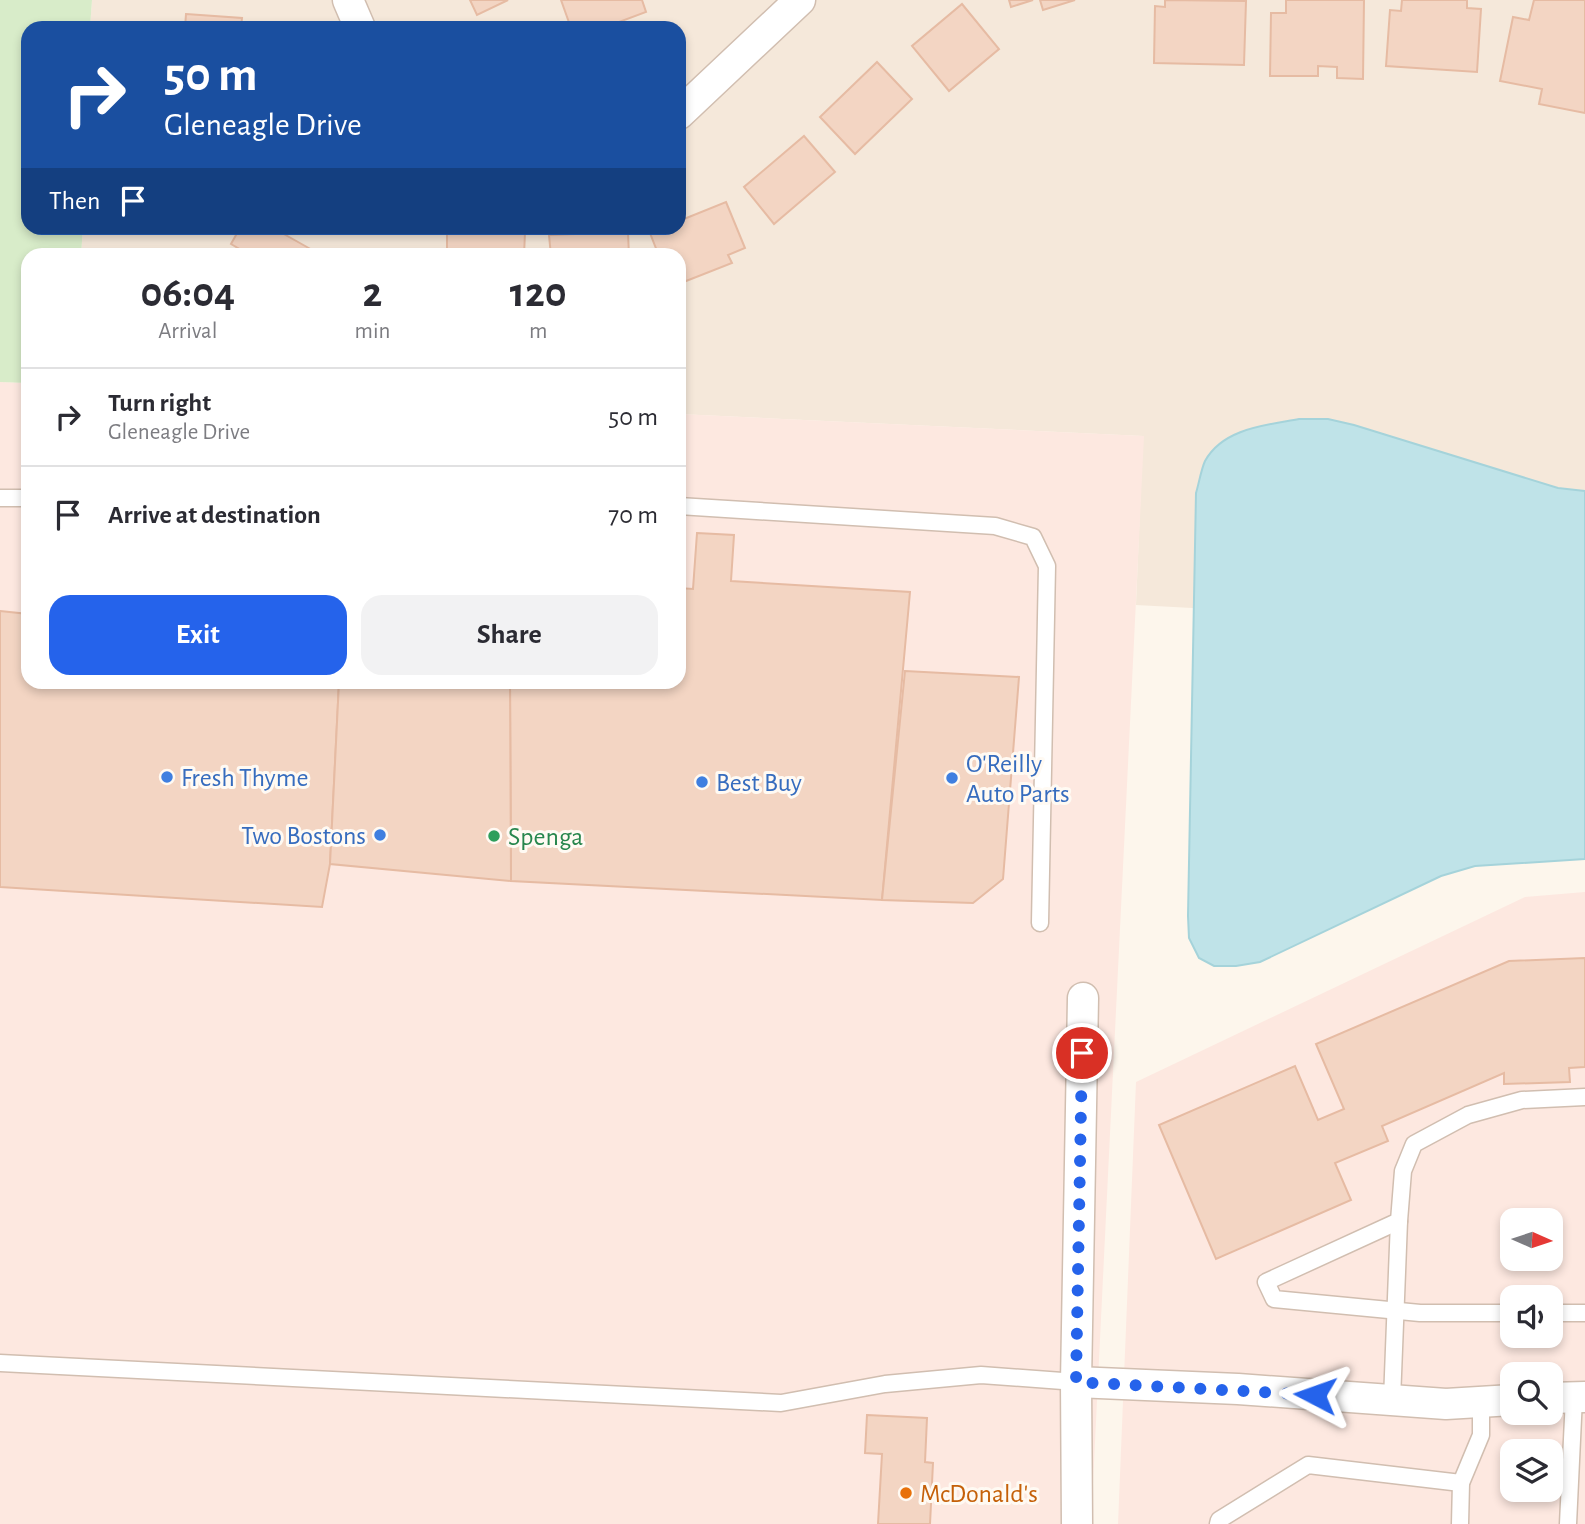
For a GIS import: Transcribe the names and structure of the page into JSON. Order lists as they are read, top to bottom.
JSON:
{
  "places": [
    "Fresh Thyme",
    "O'Reilly Auto Parts",
    "Best Buy",
    "Two Bostons",
    "Spenga",
    "McDonald's"
  ],
  "north": "right",
  "page": {
    "turn": ["50 m", "Gleneagle Drive"],
    "then": "Then",
    "eta": [
      "06:04",
      "Arrival",
      "2",
      "min",
      "120",
      "m"
    ],
    "list": [
      {
        "name": "Turn right",
        "note": "Gleneagle Drive",
        "value": "50 m"
      },
      {
        "name": "Arrive at destination",
        "value": "70 m"
      }
    ],
    "buttons": ["Exit", "Share"]
  }
}
